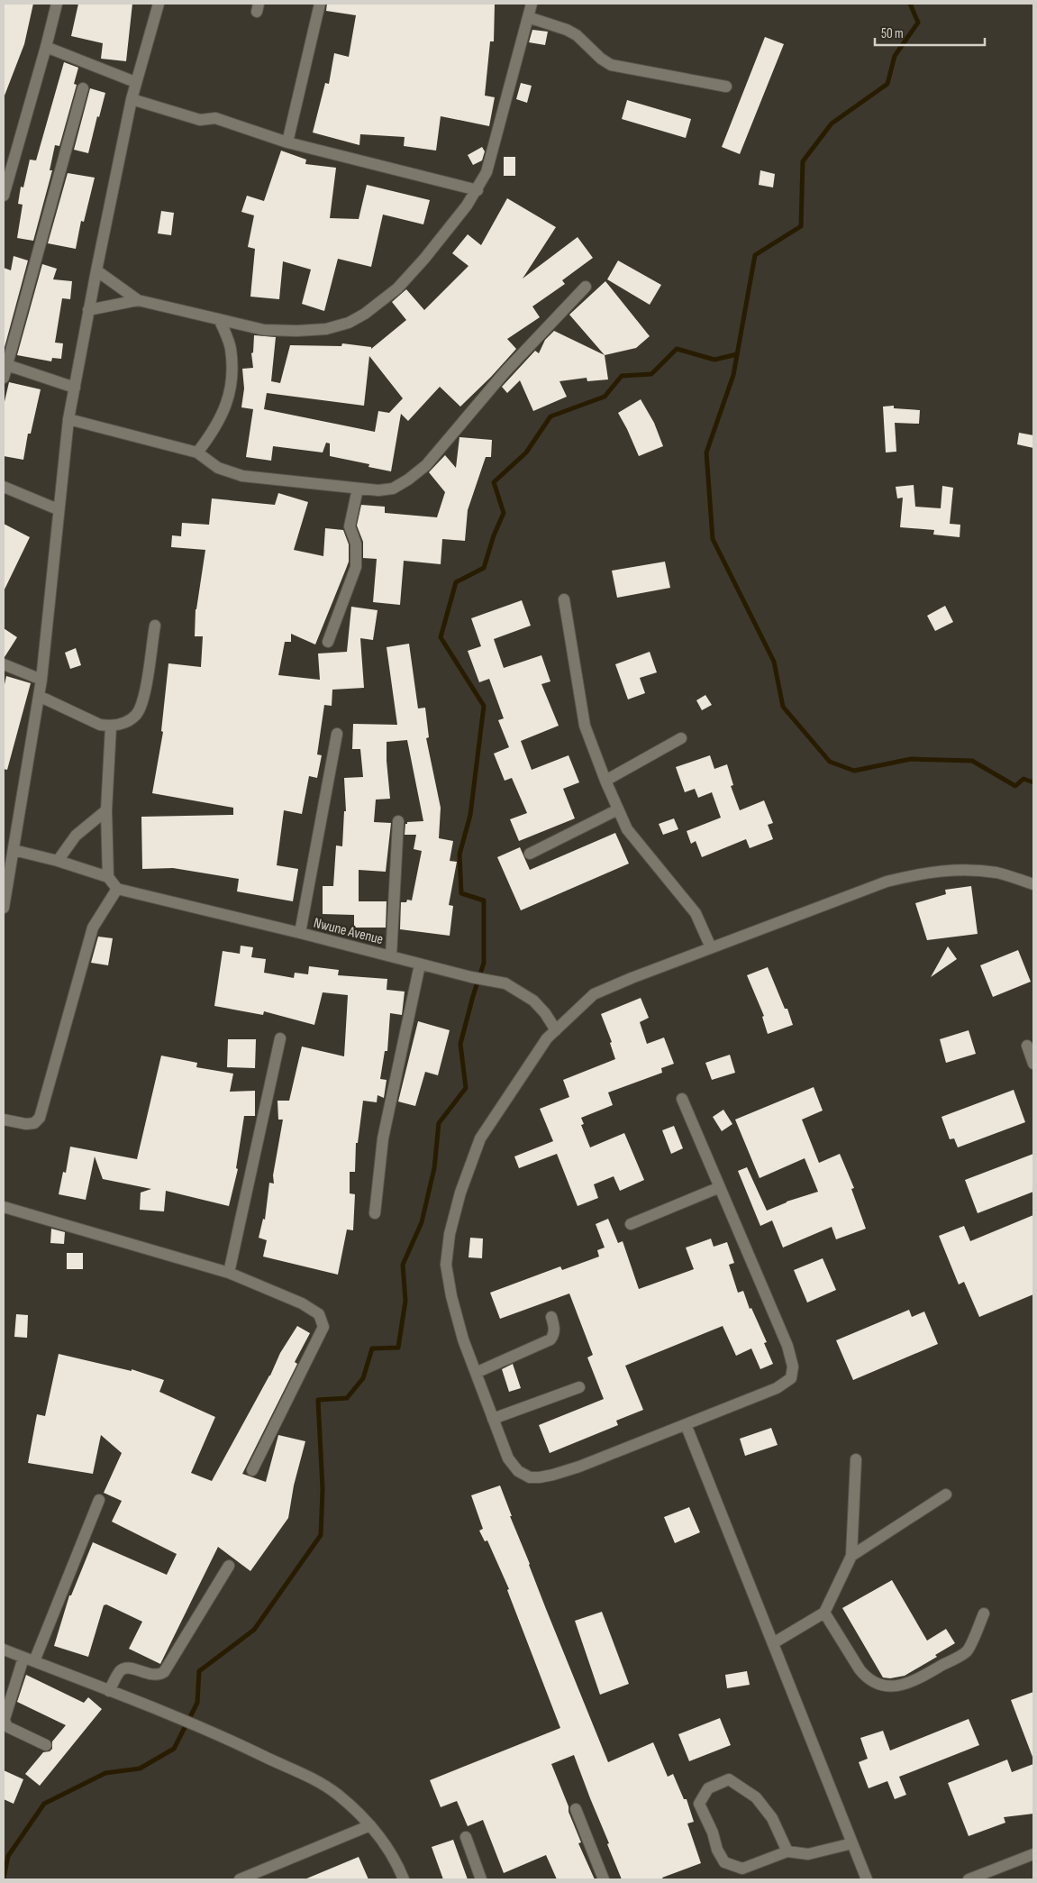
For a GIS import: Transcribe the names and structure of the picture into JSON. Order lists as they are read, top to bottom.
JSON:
{
  "streets": {
    "street": ["Nwune Avenue"]
  },
  "scale_bar": "50 m"
}
